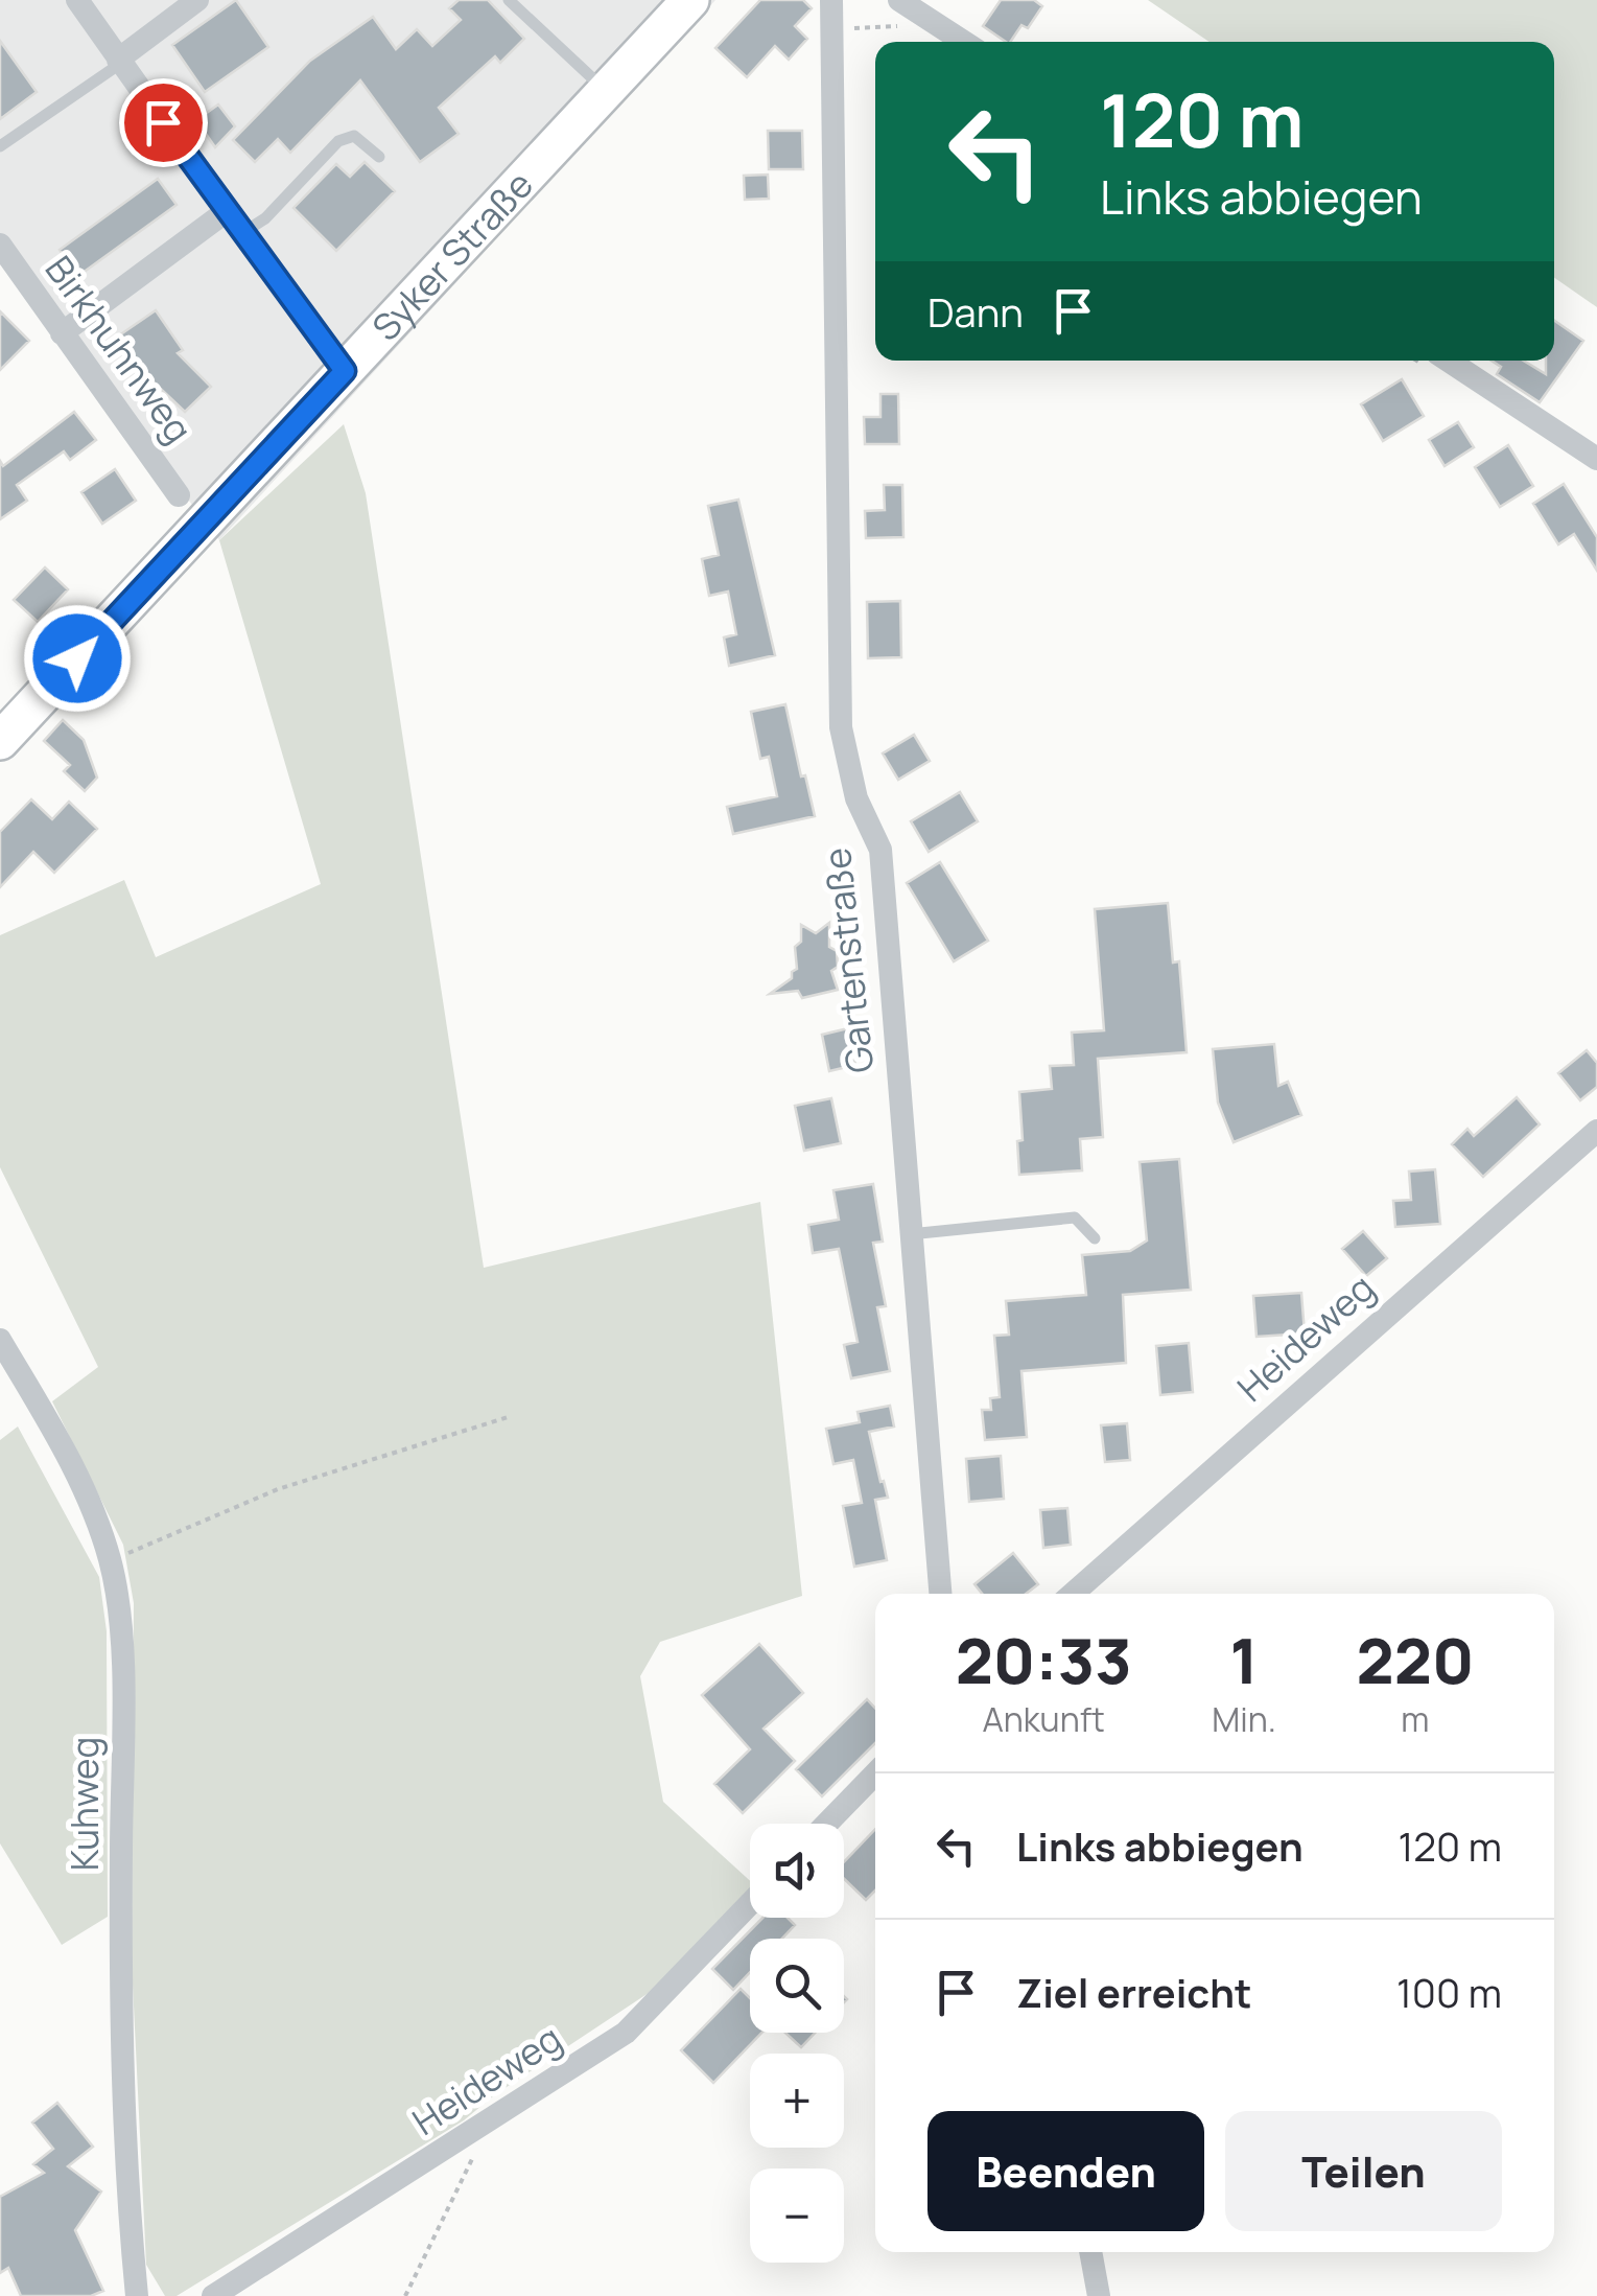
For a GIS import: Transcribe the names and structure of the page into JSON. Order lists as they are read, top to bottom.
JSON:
{
  "streets": {
    "main road": ["Syker Straße"],
    "street": [
      "Birkhuhnweg",
      "Gartenstraße",
      "Heideweg",
      "Kuhweg"
    ]
  },
  "page": {
    "turn": ["120 m", "Links abbiegen"],
    "then": "Dann",
    "eta": [
      "20:33",
      "Ankunft",
      "1",
      "Min.",
      "220",
      "m"
    ],
    "list": [
      {
        "name": "Links abbiegen",
        "value": "120 m"
      },
      {
        "name": "Ziel erreicht",
        "value": "100 m"
      }
    ],
    "map_buttons": ["+", "−"],
    "buttons": ["Beenden", "Teilen"]
  }
}
